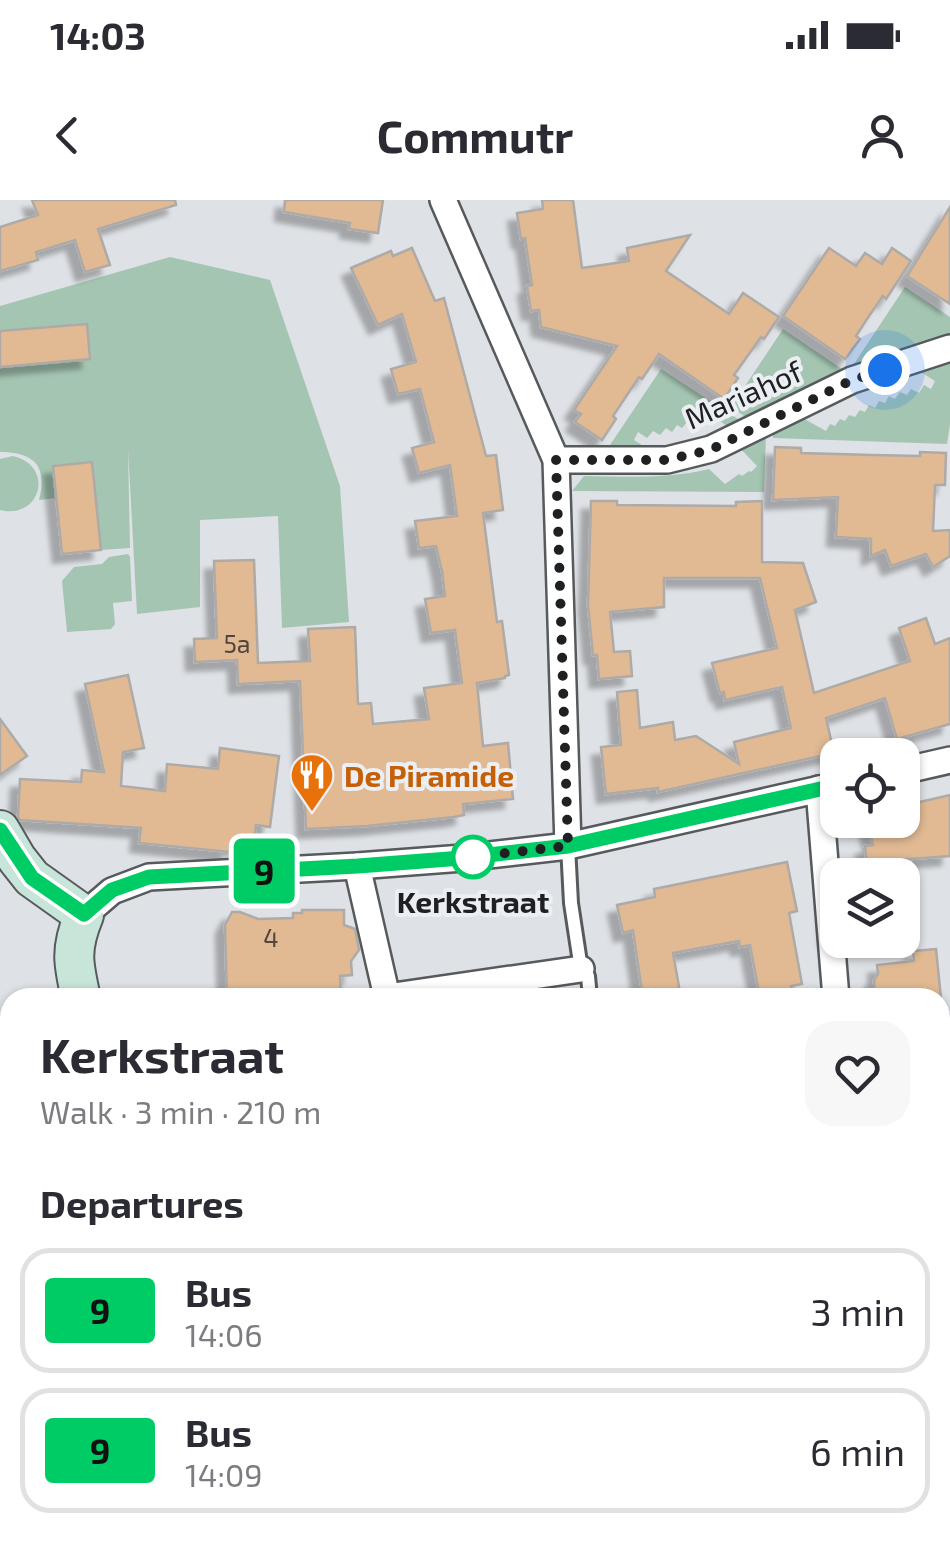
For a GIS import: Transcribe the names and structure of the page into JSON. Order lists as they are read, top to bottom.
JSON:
{
  "streets": {
    "street": ["Mariahof"]
  },
  "places": {
    "restaurant": ["De Piramide"],
    "other": ["Kerkstraat"]
  },
  "lines": ["bus line 9"],
  "house_numbers": ["5a", "4"],
  "page": {
    "status": "14:03",
    "header": "Commutr",
    "on_map": "9",
    "heading": [
      ["Kerkstraat", "Walk · 3 min · 210 m"],
      "Departures"
    ],
    "list": [
      {
        "mark": "9",
        "name": "Bus",
        "note": "14:06",
        "value": "3 min"
      },
      {
        "mark": "9",
        "name": "Bus",
        "note": "14:09",
        "value": "6 min"
      }
    ]
  }
}
